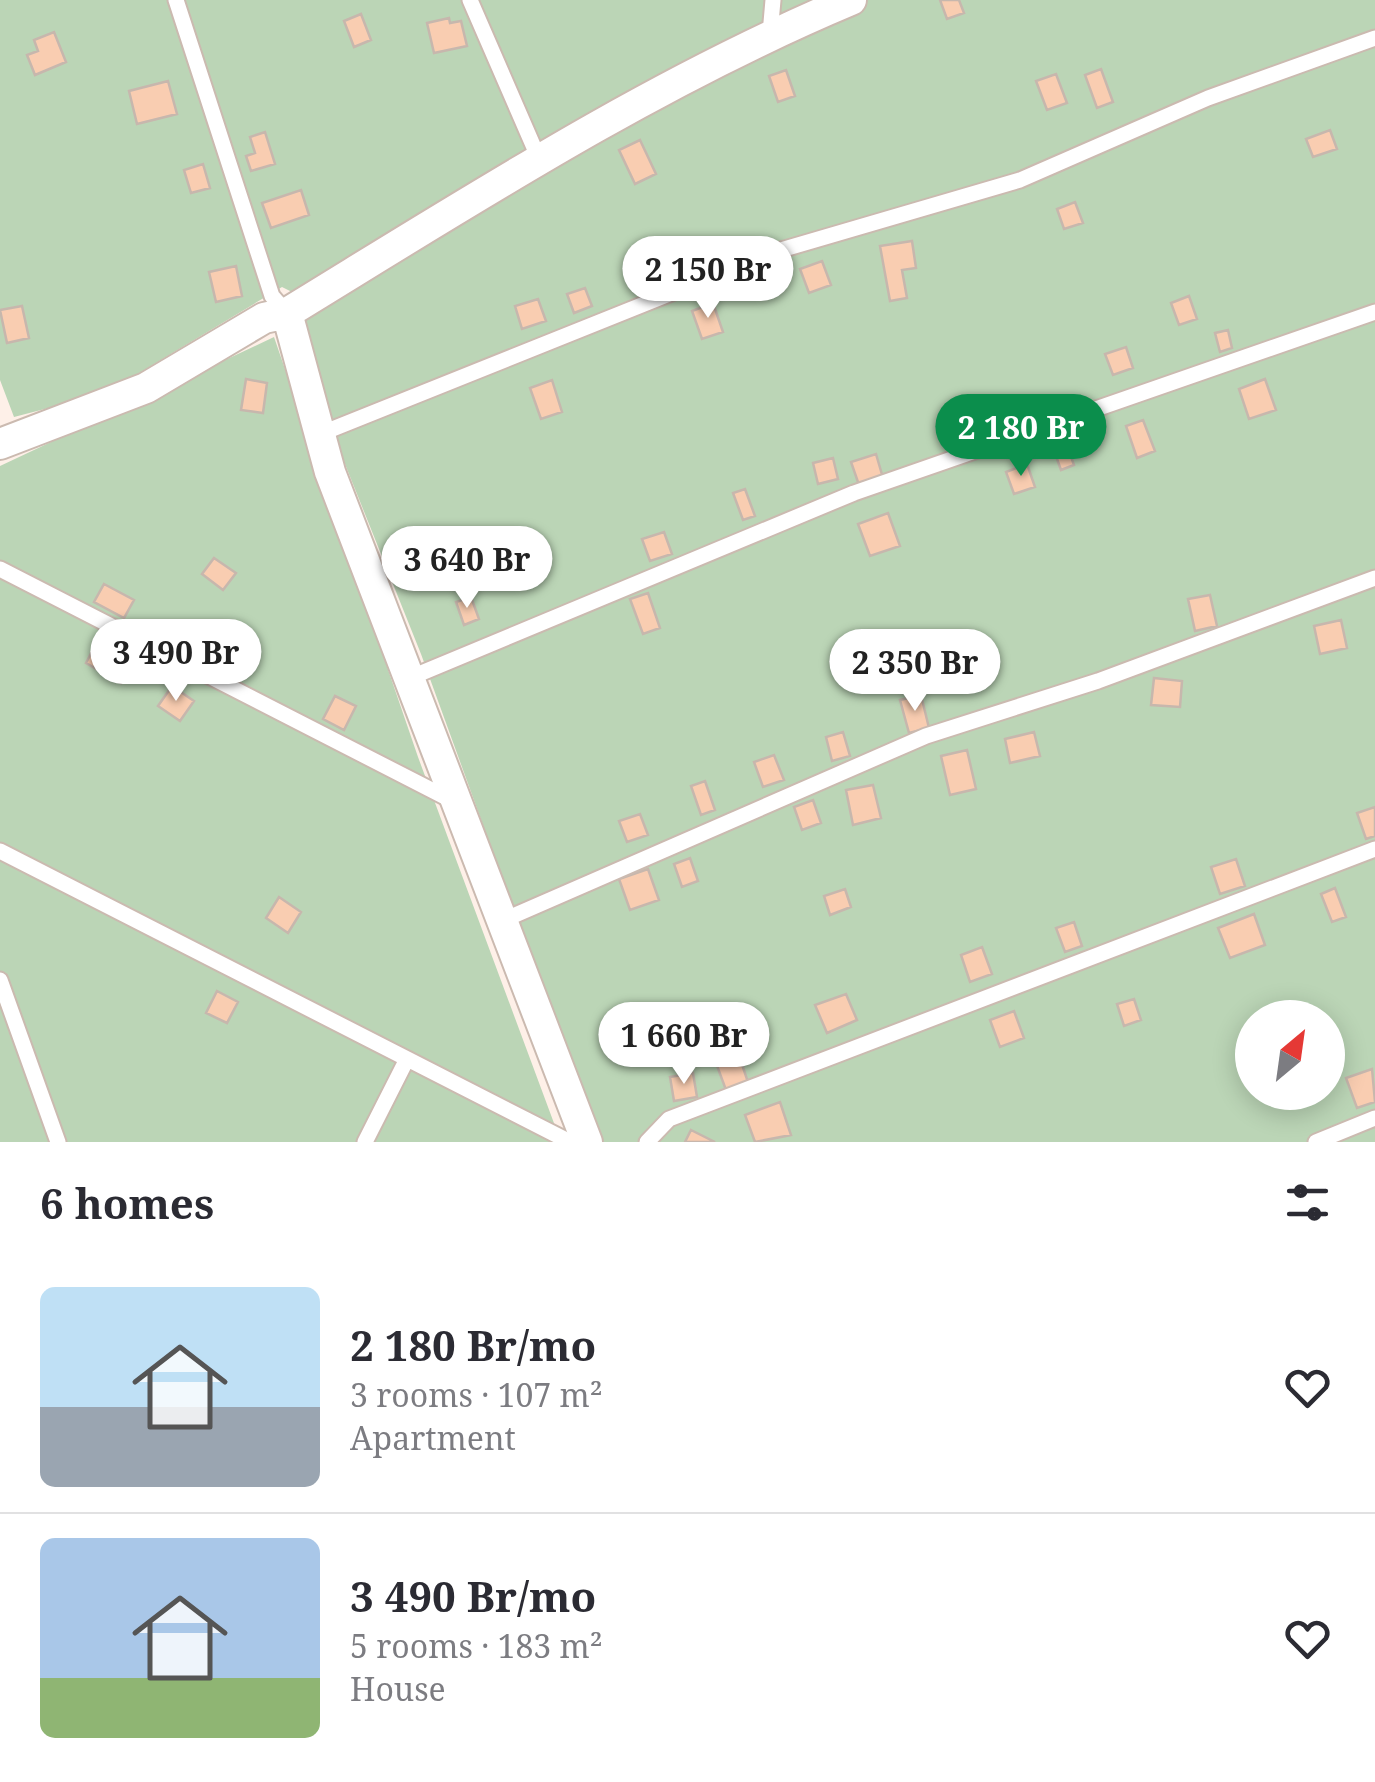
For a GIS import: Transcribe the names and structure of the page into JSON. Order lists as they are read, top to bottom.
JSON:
{
  "north": "top right",
  "page": {
    "price": [
      "2 150 Br",
      "2 180 Br",
      "3 640 Br",
      "3 490 Br",
      "2 350 Br",
      "1 660 Br"
    ],
    "heading": "6 homes",
    "list": [
      {
        "name": "2 180 Br/mo",
        "note": "3 rooms · 107 m² · Apartment"
      },
      {
        "name": "3 490 Br/mo",
        "note": "5 rooms · 183 m² · House"
      }
    ]
  }
}
